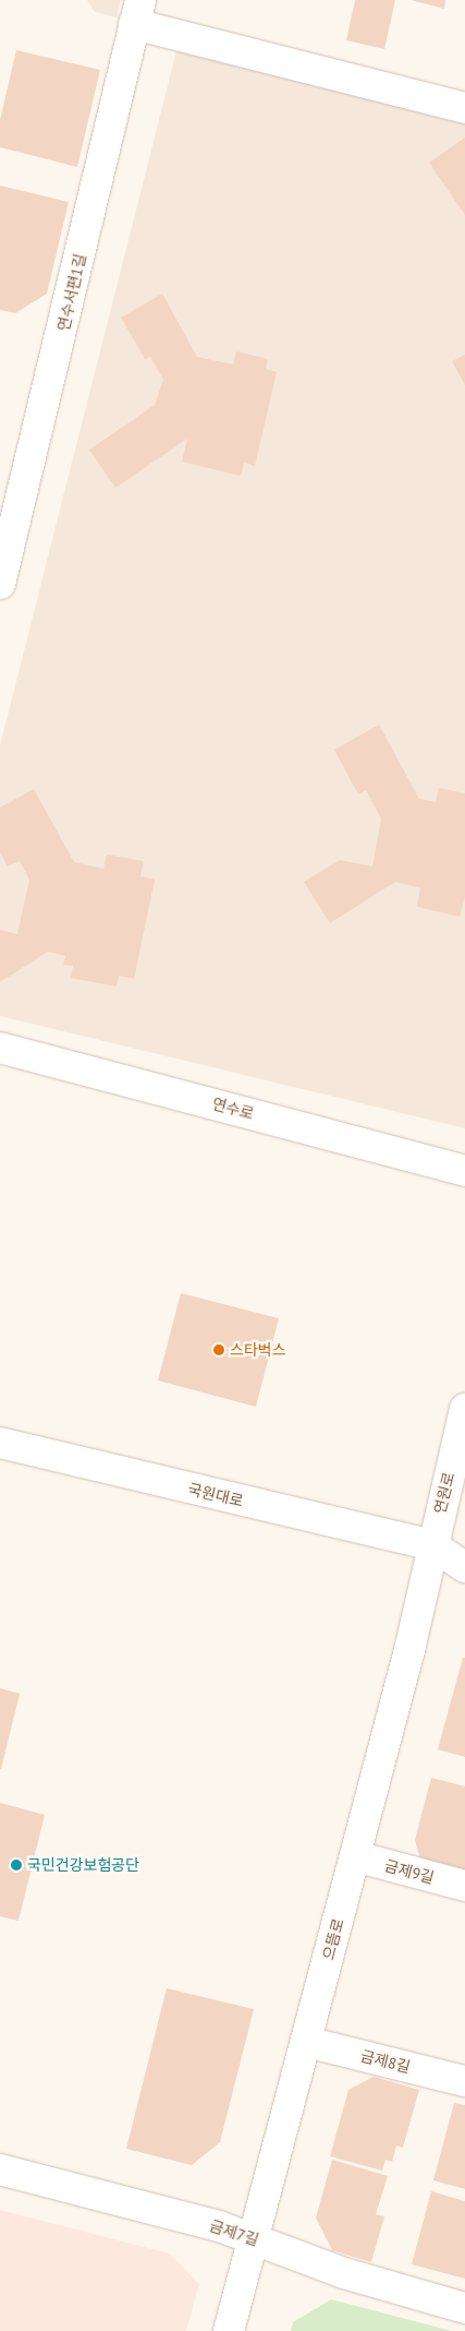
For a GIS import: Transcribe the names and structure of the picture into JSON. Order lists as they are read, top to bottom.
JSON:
{
  "streets": {
    "street": [
      "연수서편1길",
      "연수로",
      "연원로",
      "국원대로",
      "금제9길",
      "으뜸로",
      "금제8길",
      "금제7길"
    ]
  },
  "crossings": [
    ["연원로", "국원대로"],
    ["연원로", "으뜸로"],
    ["국원대로", "으뜸로"],
    ["금제9길", "으뜸로"],
    ["으뜸로", "금제8길"],
    ["으뜸로", "금제7길"]
  ],
  "places": ["스타벅스", "국민건강보험공단"]
}
